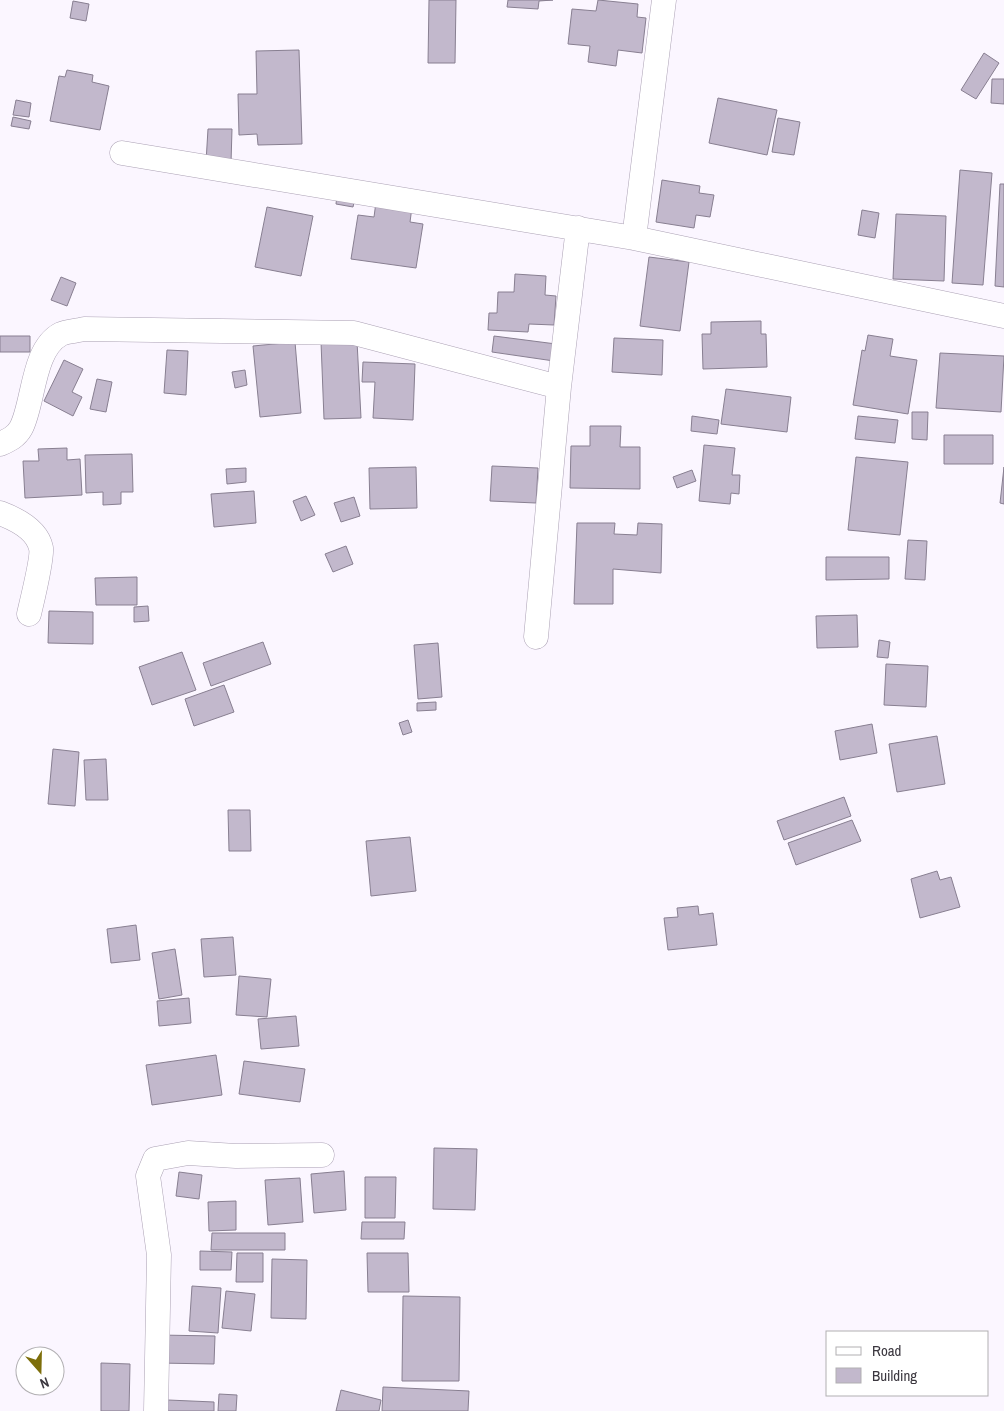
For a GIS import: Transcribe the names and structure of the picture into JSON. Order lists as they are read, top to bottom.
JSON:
{
  "legend": ["Road", "Building"],
  "north": "bottom"
}
